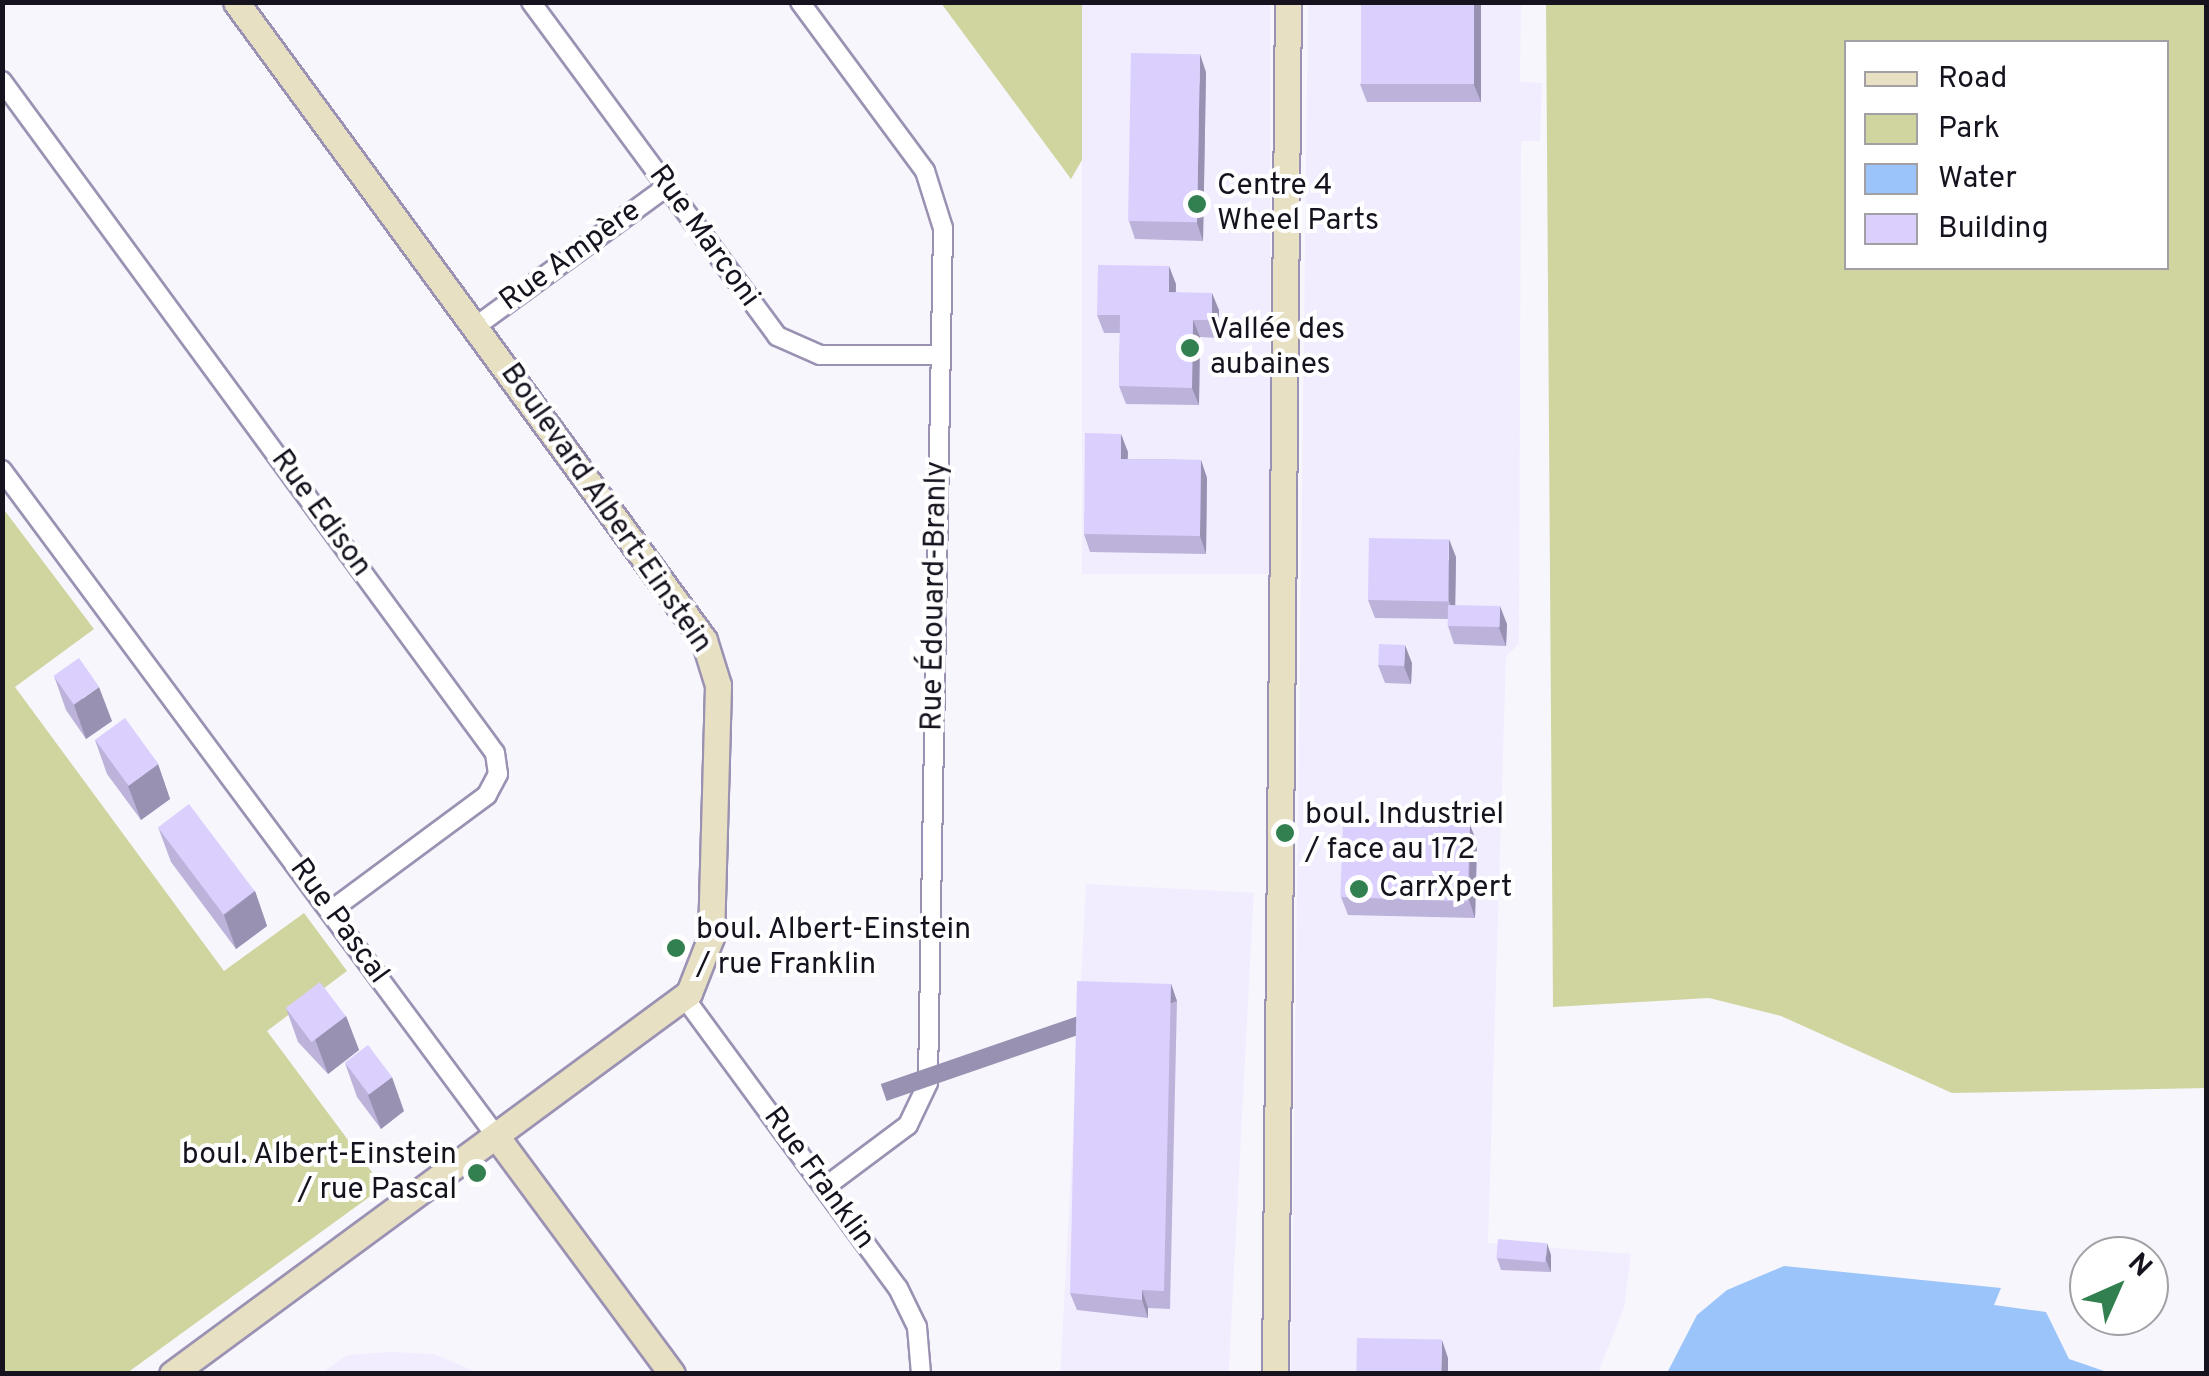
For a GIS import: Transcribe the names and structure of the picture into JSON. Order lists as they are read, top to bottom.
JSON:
{
  "streets": {
    "street": [
      "Rue Marconi",
      "Rue Ampère",
      "Boulevard Albert-Einstein",
      "Rue Edison",
      "Rue Édouard-Branly",
      "Rue Pascal",
      "Rue Franklin"
    ]
  },
  "crossings": [
    ["Rue Marconi", "Rue Ampère"],
    ["Rue Marconi", "Rue Édouard-Branly"],
    ["Rue Ampère", "Boulevard Albert-Einstein"],
    ["Boulevard Albert-Einstein", "Rue Pascal"],
    ["Boulevard Albert-Einstein", "Rue Franklin"],
    ["Rue Edison", "Rue Pascal"],
    ["Rue Édouard-Branly", "Rue Franklin"]
  ],
  "places": [
    "Centre 4 Wheel Parts",
    "Vallée des aubaines",
    "boul. Industriel / face au 172",
    "CarrXpert",
    "boul. Albert-Einstein / rue Franklin",
    "boul. Albert-Einstein / rue Pascal"
  ],
  "legend": [
    "Road",
    "Park",
    "Water",
    "Building"
  ],
  "north": "top right"
}
